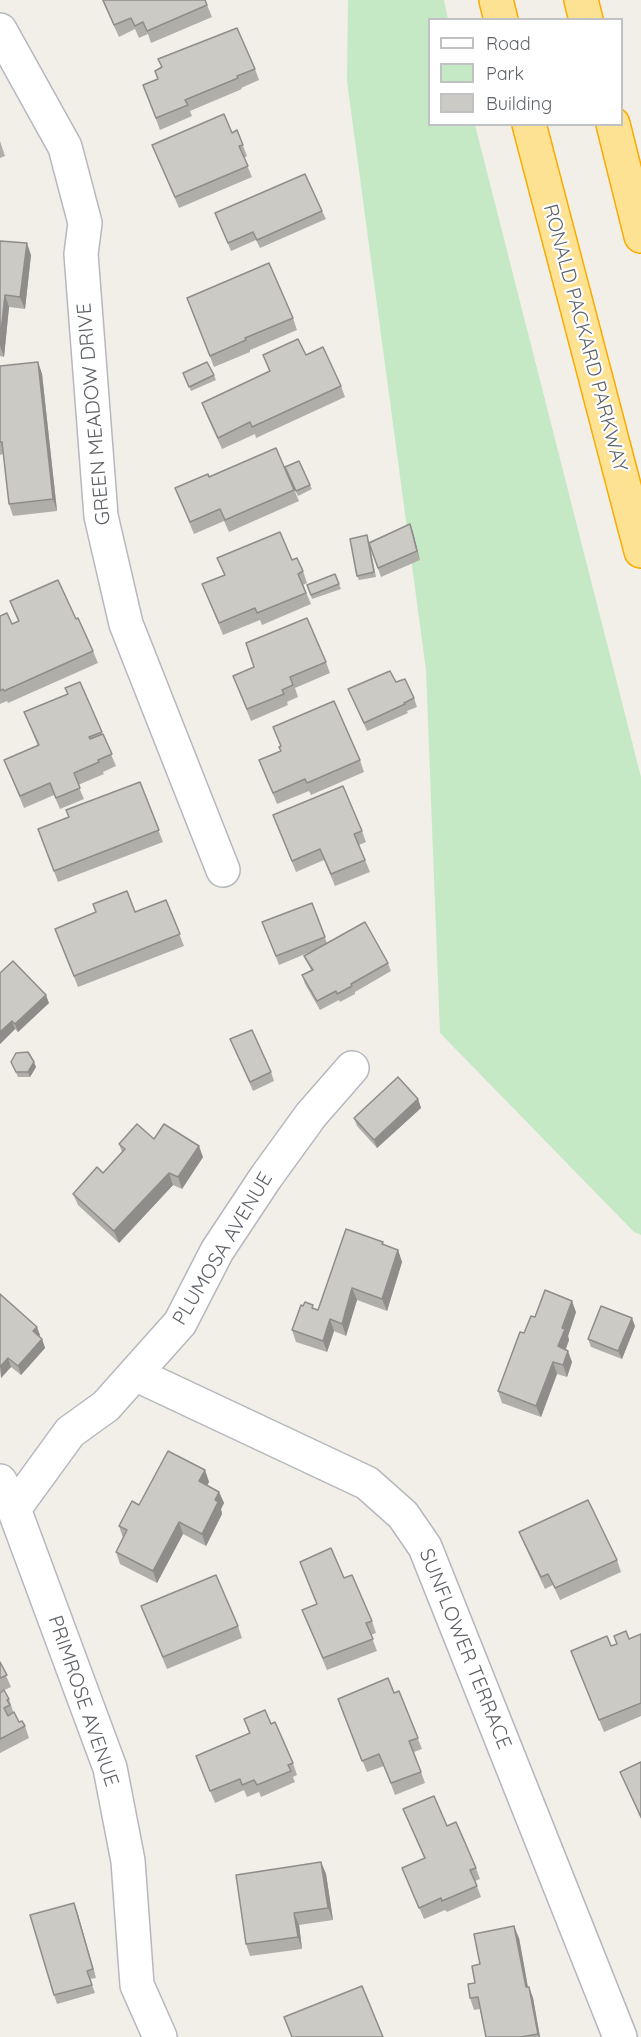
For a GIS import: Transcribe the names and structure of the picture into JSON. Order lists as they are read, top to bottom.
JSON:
{
  "streets": {
    "highway": ["RONALD PACKARD PARKWAY"],
    "street": [
      "GREEN MEADOW DRIVE",
      "PLUMOSA AVENUE",
      "SUNFLOWER TERRACE",
      "PRIMROSE AVENUE"
    ]
  },
  "crossings": [
    ["PLUMOSA AVENUE", "SUNFLOWER TERRACE"],
    ["PLUMOSA AVENUE", "PRIMROSE AVENUE"]
  ],
  "legend": ["Road", "Park", "Building"]
}
